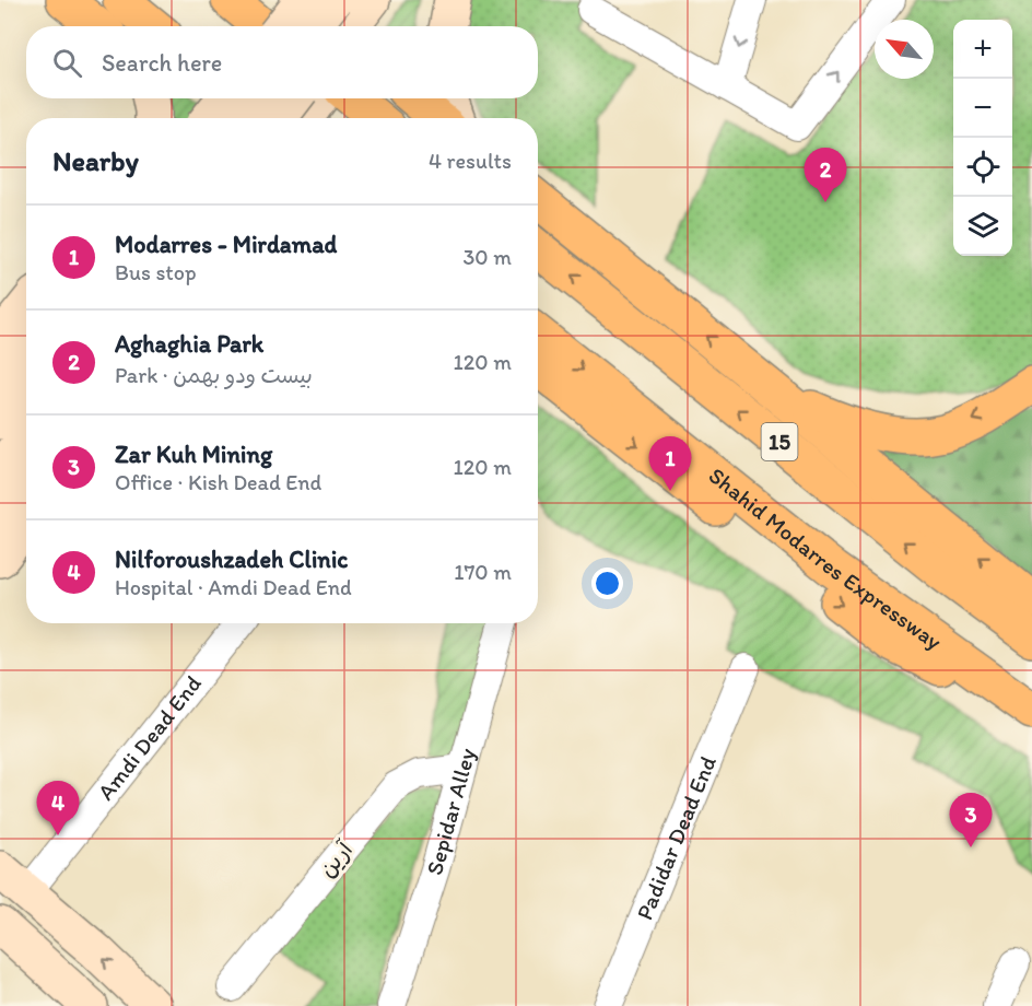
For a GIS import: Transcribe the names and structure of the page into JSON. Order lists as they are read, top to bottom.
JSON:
{
  "streets": {
    "highway": ["15", "Shahid Modarres Expressway"],
    "street": [
      "Amdi Dead End",
      "Sepidar Alley",
      "Padidar Dead End",
      "آرین"
    ]
  },
  "crossings": [
    ["Sepidar Alley", "آرین"]
  ],
  "north": "top left",
  "page": {
    "map_buttons": ["+", "−"],
    "search": "Search here",
    "heading": ["Nearby", "4 results"],
    "pins": [
      "2",
      "1",
      "4",
      "3"
    ],
    "list": [
      {
        "mark": "1",
        "name": "Modarres - Mirdamad",
        "note": "Bus stop",
        "value": "30 m"
      },
      {
        "mark": "2",
        "name": "Aghaghia Park",
        "note": "Park · بیست ودو بهمن",
        "value": "120 m"
      },
      {
        "mark": "3",
        "name": "Zar Kuh Mining",
        "note": "Office · Kish Dead End",
        "value": "120 m"
      },
      {
        "mark": "4",
        "name": "Nilforoushzadeh Clinic",
        "note": "Hospital · Amdi Dead End",
        "value": "170 m"
      }
    ]
  }
}
